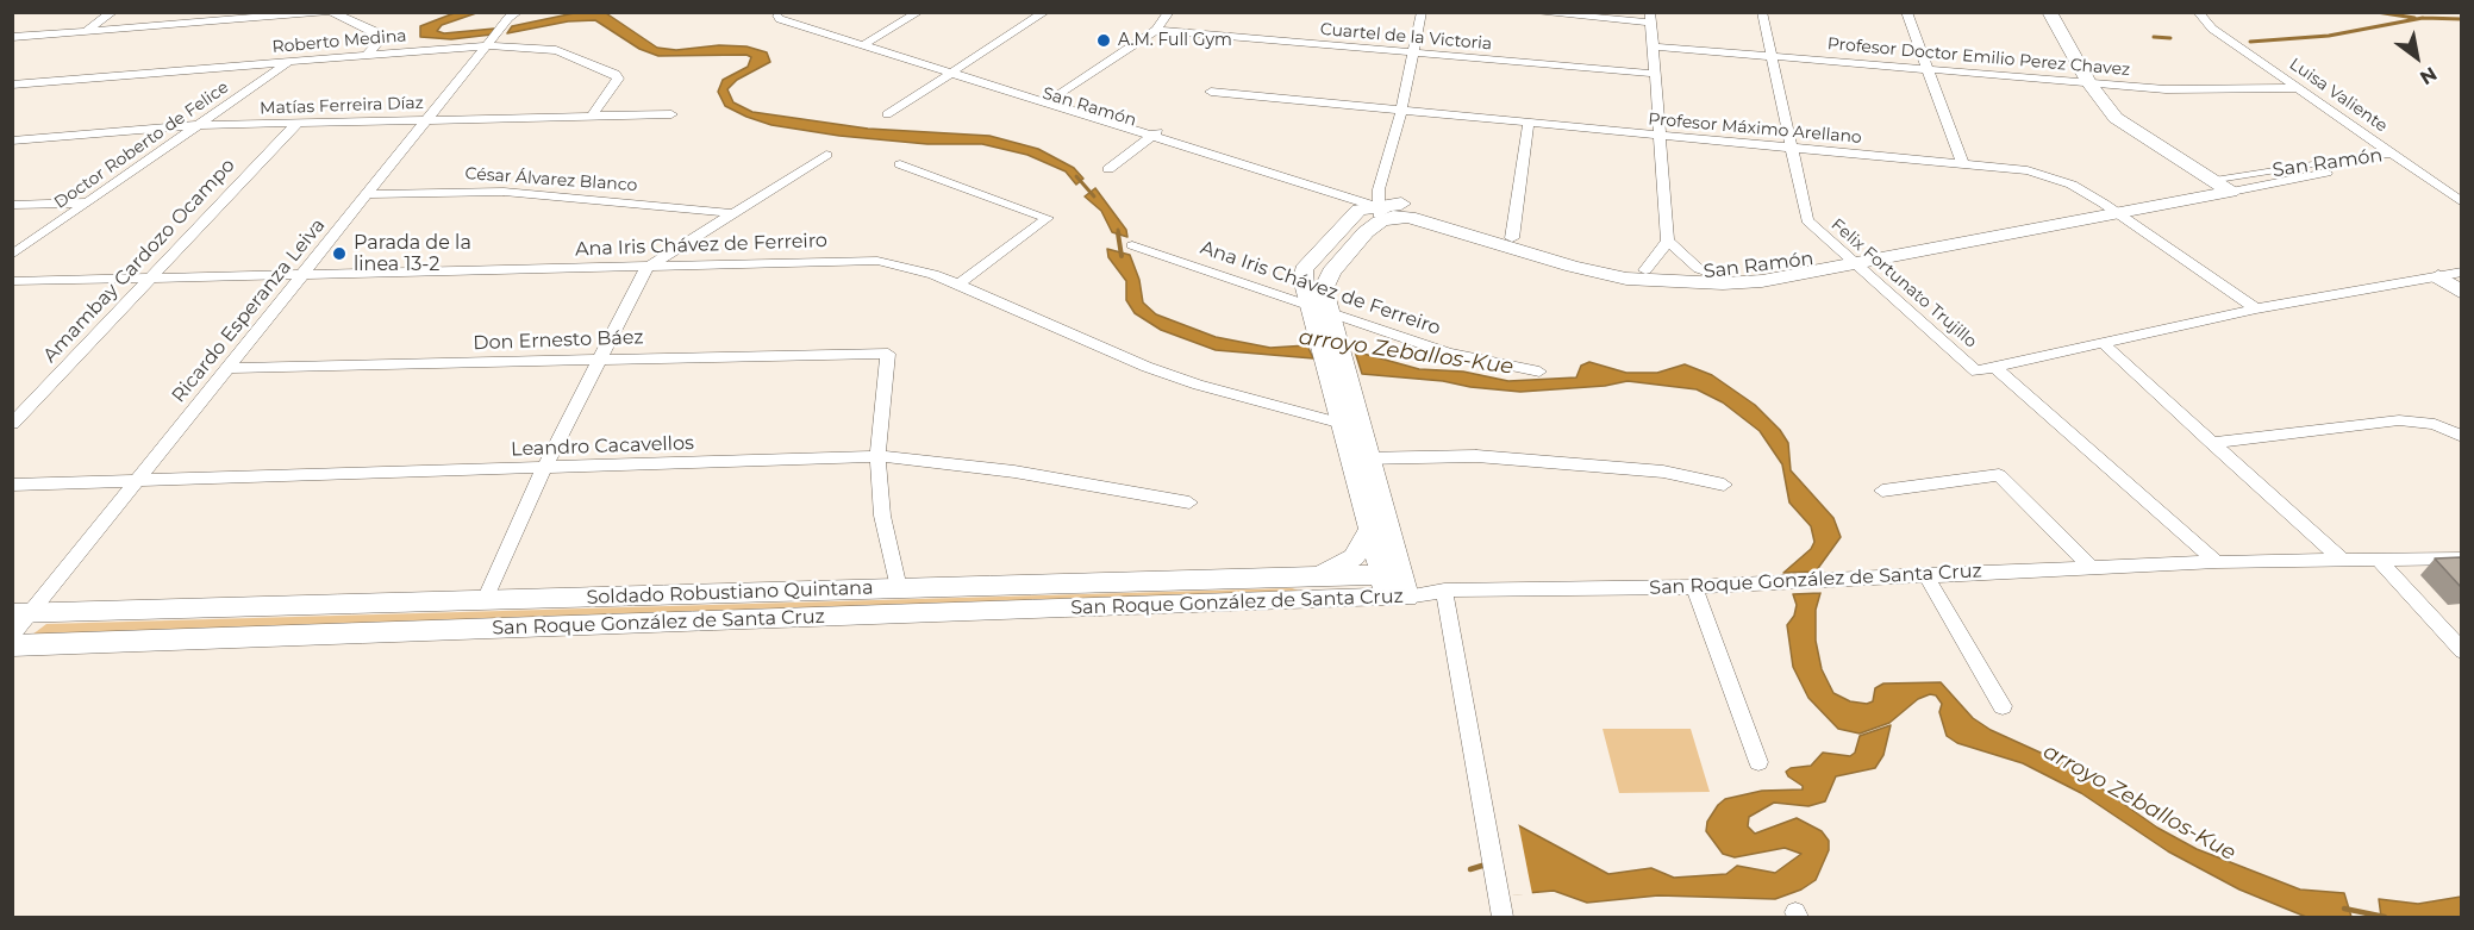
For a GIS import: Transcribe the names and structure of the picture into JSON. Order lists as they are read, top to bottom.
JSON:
{
  "streets": {
    "street": [
      "Cuartel de la Victoria",
      "Roberto Medina",
      "Profesor Doctor Emilio Perez Chavez",
      "Luisa Valiente",
      "Matías Ferreira Díaz",
      "San Ramón",
      "Profesor Máximo Arellano",
      "Doctor Roberto de Felice",
      "César Álvarez Blanco",
      "Ana Iris Chávez de Ferreiro",
      "Amambay Cardozo Ocampo",
      "Felix Fortunato Trujillo",
      "Ricardo Esperanza Leiva",
      "Don Ernesto Báez",
      "Leandro Cacavellos",
      "San Roque González de Santa Cruz",
      "Soldado Robustiano Quintana"
    ]
  },
  "crossings": [
    ["Roberto Medina", "Matías Ferreira Díaz"],
    ["Roberto Medina", "Doctor Roberto de Felice"],
    ["Roberto Medina", "Ricardo Esperanza Leiva"],
    ["Profesor Doctor Emilio Perez Chavez", "Luisa Valiente"],
    ["Profesor Doctor Emilio Perez Chavez", "Felix Fortunato Trujillo"],
    ["Luisa Valiente", "San Ramón"],
    ["Matías Ferreira Díaz", "Doctor Roberto de Felice"],
    ["Matías Ferreira Díaz", "Amambay Cardozo Ocampo"],
    ["Matías Ferreira Díaz", "Ricardo Esperanza Leiva"],
    ["San Ramón", "Profesor Máximo Arellano"],
    ["San Ramón", "Felix Fortunato Trujillo"],
    ["Profesor Máximo Arellano", "Felix Fortunato Trujillo"],
    ["César Álvarez Blanco", "Ricardo Esperanza Leiva"],
    ["Ana Iris Chávez de Ferreiro", "Amambay Cardozo Ocampo"],
    ["Ana Iris Chávez de Ferreiro", "Ricardo Esperanza Leiva"],
    ["Ricardo Esperanza Leiva", "Don Ernesto Báez"],
    ["Ricardo Esperanza Leiva", "Leandro Cacavellos"],
    ["Ricardo Esperanza Leiva", "Soldado Robustiano Quintana"],
    ["Don Ernesto Báez", "Leandro Cacavellos"],
    ["San Roque González de Santa Cruz", "Soldado Robustiano Quintana"]
  ],
  "water": ["arroyo Zeballos-Kue"],
  "places": ["A.M. Full Gym", "Parada de la linea 13-2"],
  "north": "bottom right"
}
